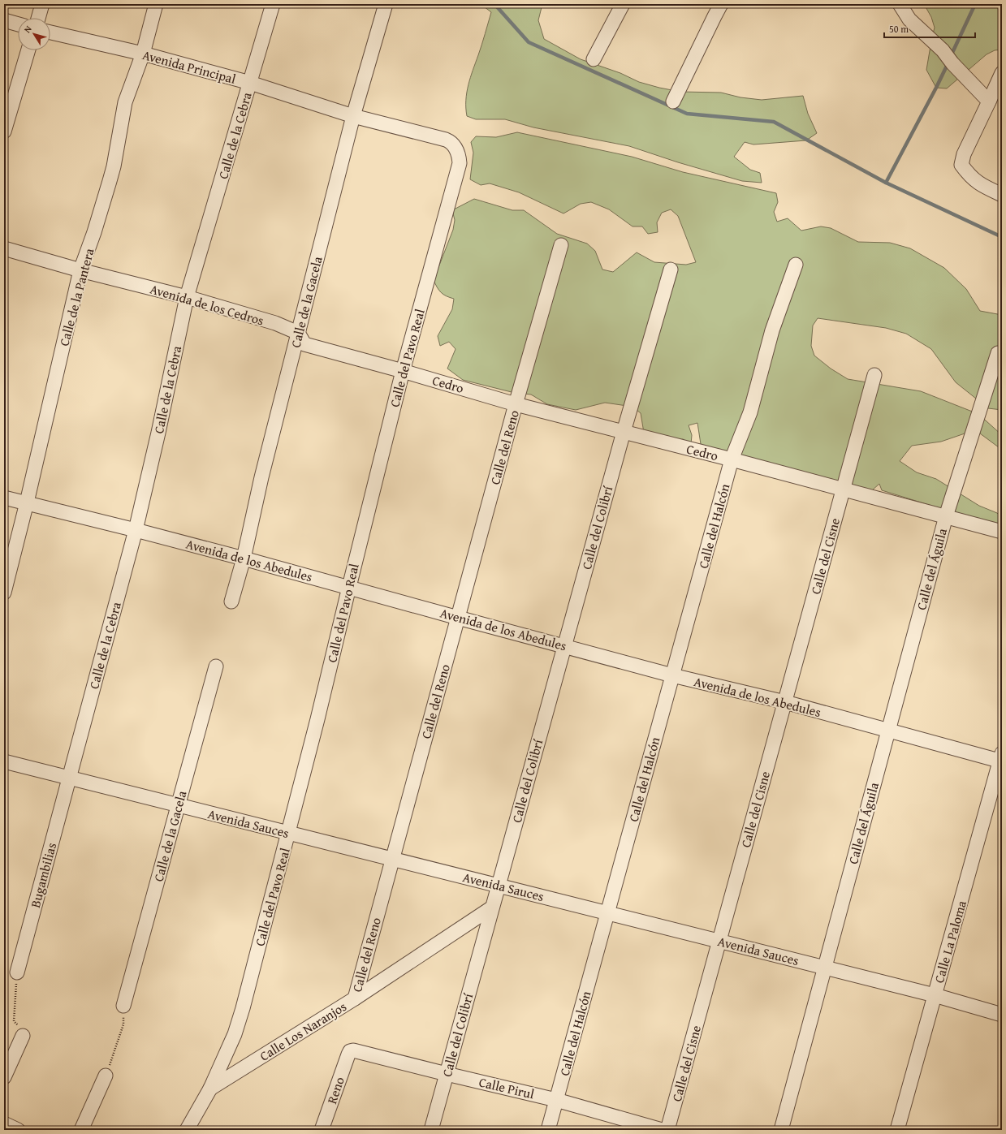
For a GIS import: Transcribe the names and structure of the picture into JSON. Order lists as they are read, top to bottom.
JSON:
{
  "streets": {
    "street": [
      "Avenida Principal",
      "Calle de la Cebra",
      "Calle de la Pantera",
      "Calle de la Gacela",
      "Avenida de los Cedros",
      "Calle del Pavo Real",
      "Cedro",
      "Calle del Reno",
      "Calle del Halcón",
      "Calle del Colibrí",
      "Calle del Cisne",
      "Avenida de los Abedules",
      "Calle del Águila",
      "Avenida Sauces",
      "Bugambilias",
      "Calle La Paloma",
      "Calle Los Naranjos",
      "Calle Pirul",
      "Reno"
    ]
  },
  "crossings": [
    ["Avenida Principal", "Calle de la Cebra"],
    ["Avenida Principal", "Calle de la Pantera"],
    ["Avenida Principal", "Calle de la Gacela"],
    ["Avenida Principal", "Calle del Pavo Real"],
    ["Calle de la Cebra", "Avenida de los Cedros"],
    ["Calle de la Cebra", "Avenida de los Abedules"],
    ["Calle de la Cebra", "Avenida Sauces"],
    ["Calle de la Cebra", "Bugambilias"],
    ["Calle de la Pantera", "Avenida de los Cedros"],
    ["Calle de la Pantera", "Avenida de los Abedules"],
    ["Calle de la Gacela", "Avenida de los Cedros"],
    ["Calle de la Gacela", "Avenida de los Abedules"],
    ["Calle de la Gacela", "Avenida Sauces"],
    ["Avenida de los Cedros", "Calle del Pavo Real"],
    ["Avenida de los Cedros", "Cedro"],
    ["Calle del Pavo Real", "Cedro"],
    ["Calle del Pavo Real", "Avenida de los Abedules"],
    ["Calle del Pavo Real", "Avenida Sauces"],
    ["Calle del Pavo Real", "Calle Los Naranjos"],
    ["Cedro", "Calle del Reno"],
    ["Cedro", "Calle del Halcón"],
    ["Cedro", "Calle del Colibrí"],
    ["Cedro", "Calle del Cisne"],
    ["Cedro", "Calle del Águila"],
    ["Calle del Reno", "Avenida de los Abedules"],
    ["Calle del Reno", "Avenida Sauces"],
    ["Calle del Reno", "Calle Los Naranjos"],
    ["Calle del Halcón", "Avenida de los Abedules"],
    ["Calle del Halcón", "Avenida Sauces"],
    ["Calle del Halcón", "Calle Pirul"],
    ["Calle del Colibrí", "Avenida de los Abedules"],
    ["Calle del Colibrí", "Avenida Sauces"],
    ["Calle del Colibrí", "Calle Los Naranjos"],
    ["Calle del Colibrí", "Calle Pirul"],
    ["Calle del Cisne", "Avenida de los Abedules"],
    ["Calle del Cisne", "Avenida Sauces"],
    ["Avenida de los Abedules", "Calle del Águila"],
    ["Avenida de los Abedules", "Calle La Paloma"],
    ["Calle del Águila", "Avenida Sauces"],
    ["Avenida Sauces", "Bugambilias"],
    ["Avenida Sauces", "Calle La Paloma"],
    ["Calle Pirul", "Reno"]
  ],
  "scale_bar": "50 m",
  "north": "top left"
}
